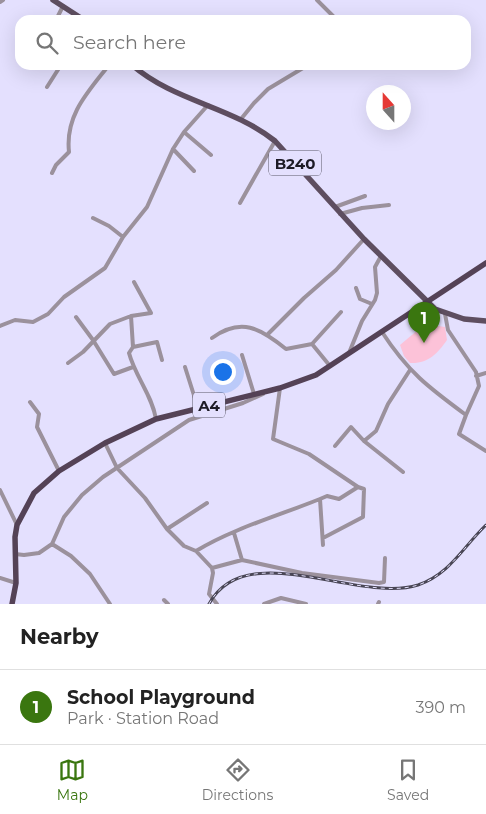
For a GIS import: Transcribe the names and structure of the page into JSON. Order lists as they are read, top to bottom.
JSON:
{
  "streets": {
    "highway": ["A4"],
    "main road": ["B240"]
  },
  "crossings": [
    ["B240", "A4"]
  ],
  "north": "top",
  "page": {
    "search": "Search here",
    "pins": "1",
    "heading": "Nearby",
    "list": [
      {
        "mark": "1",
        "name": "School Playground",
        "note": "Park · Station Road",
        "value": "390 m"
      }
    ],
    "nav": ["Map", "Directions", "Saved"]
  }
}
